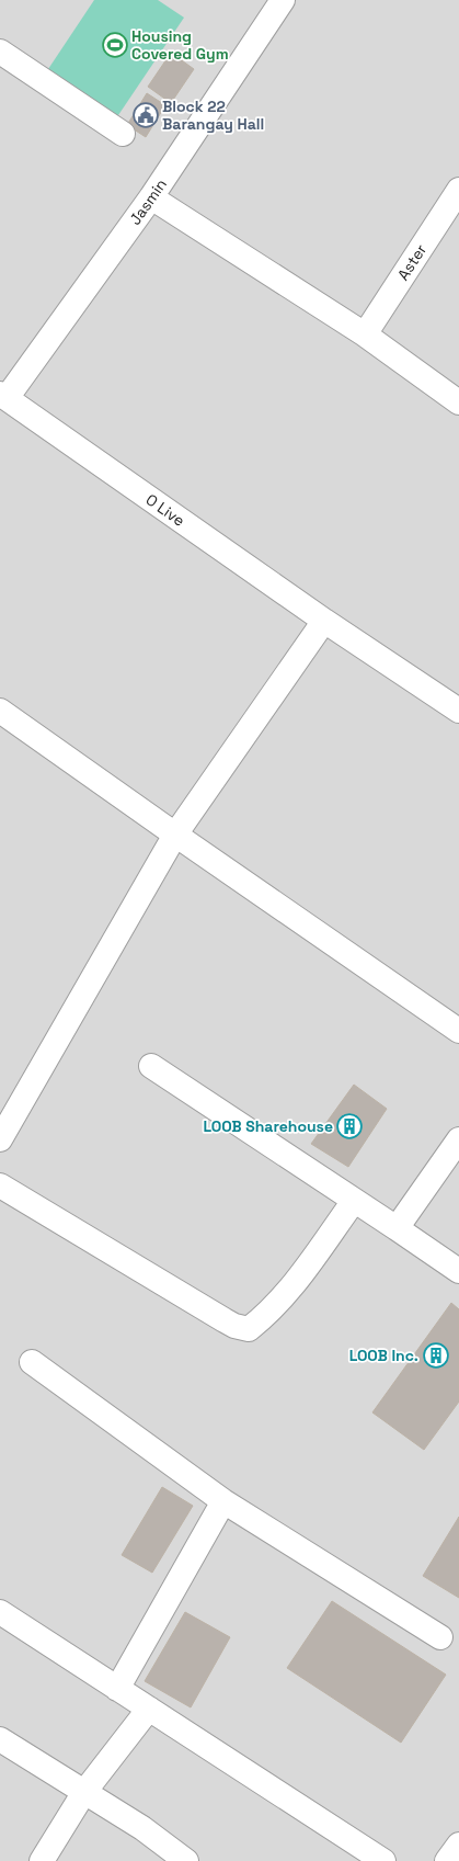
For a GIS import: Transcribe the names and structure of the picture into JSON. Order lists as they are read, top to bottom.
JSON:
{
  "streets": {
    "street": ["Jasmin", "Aster", "O Live"]
  },
  "crossings": [
    ["Jasmin", "O Live"]
  ],
  "places": {
    "sports": ["Housing Covered Gym"],
    "public building": ["Block 22 Barangay Hall"],
    "building": ["LOOB Sharehouse", "LOOB Inc."]
  }
}
